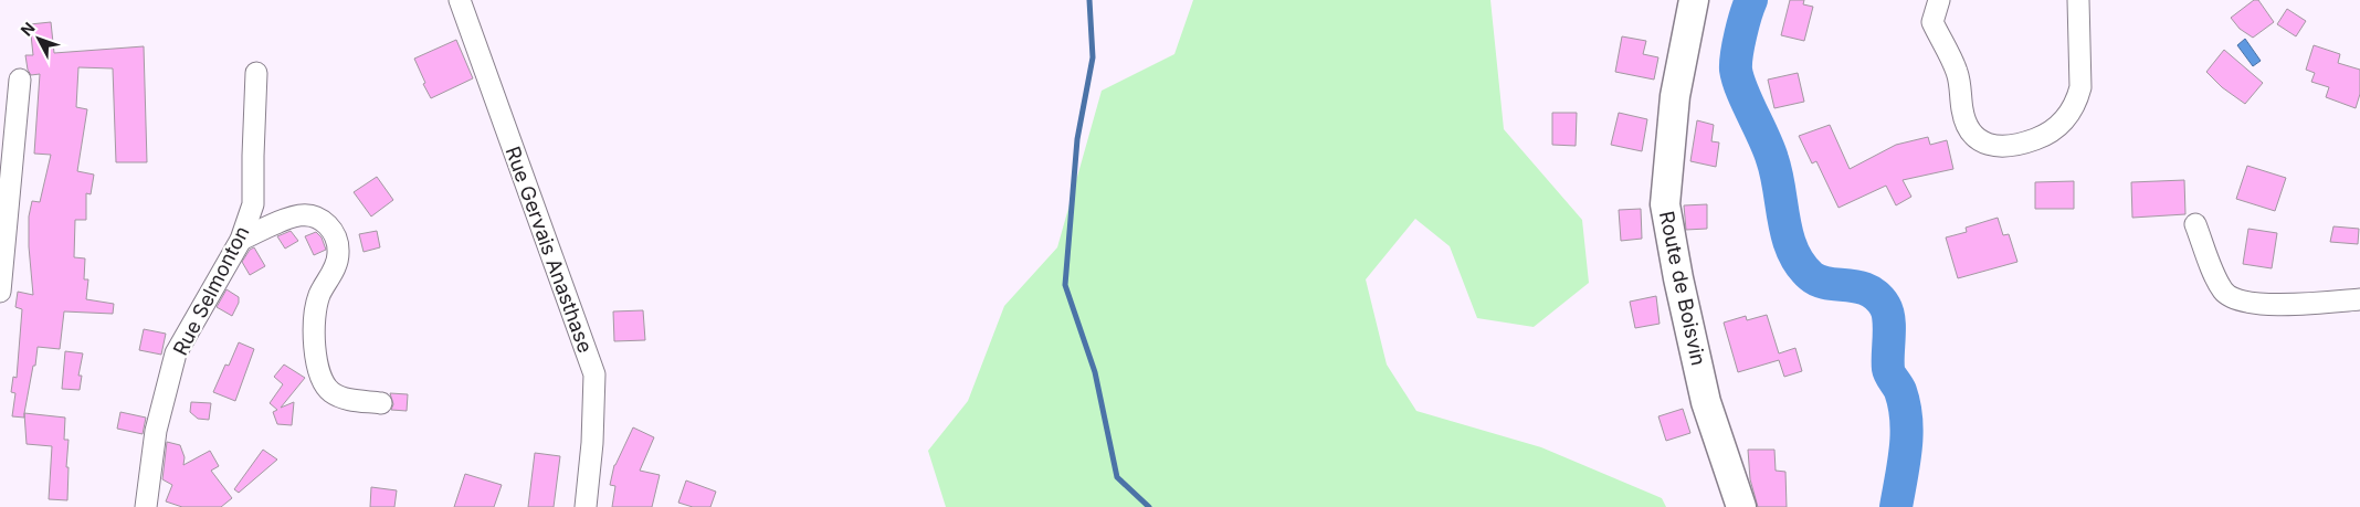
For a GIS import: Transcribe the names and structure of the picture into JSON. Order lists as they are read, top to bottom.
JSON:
{
  "streets": {
    "main road": ["Route de Boisvin"],
    "street": ["Rue Gervais Anasthase", "Rue Selmonton"]
  },
  "north": "top left"
}
